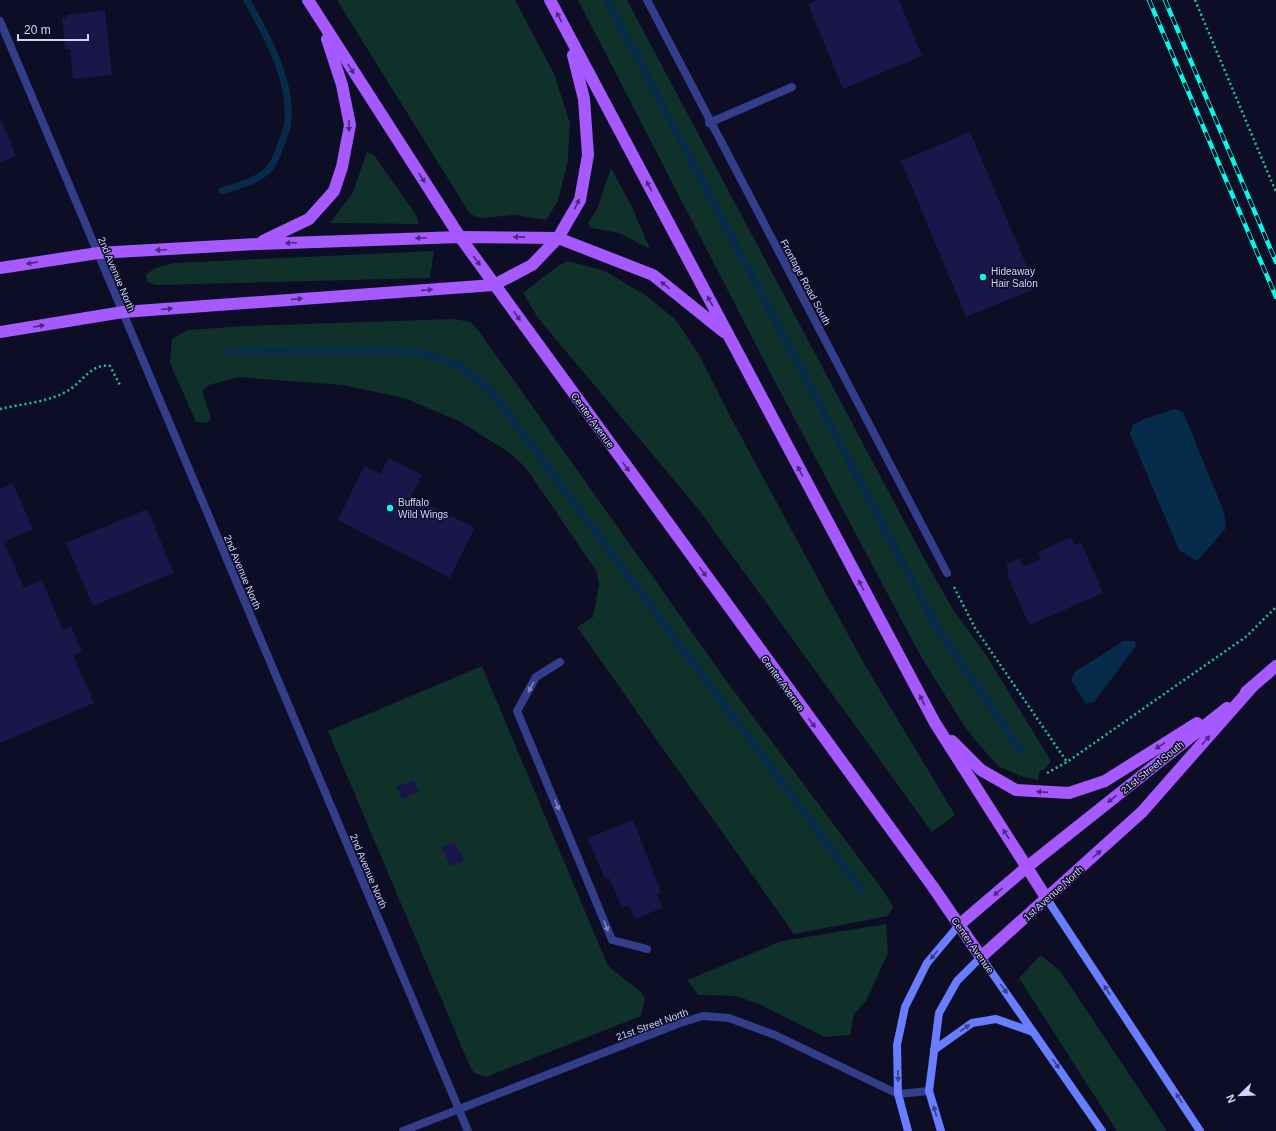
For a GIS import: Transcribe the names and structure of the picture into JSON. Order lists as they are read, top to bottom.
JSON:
{
  "streets": {
    "main road": ["Center Avenue", "21st Street South", "1st Avenue North"],
    "street": ["2nd Avenue North", "Frontage Road South", "21st Street North"]
  },
  "crossings": [
    ["2nd Avenue North", "21st Street North"],
    ["Center Avenue", "1st Avenue North"],
    ["21st Street South", "1st Avenue North"]
  ],
  "one_way": ["Center Avenue", "21st Street South", "1st Avenue North"],
  "places": ["Hideaway Hair Salon", "Buffalo Wild Wings"],
  "scale_bar": "20 m",
  "north": "bottom left"
}
